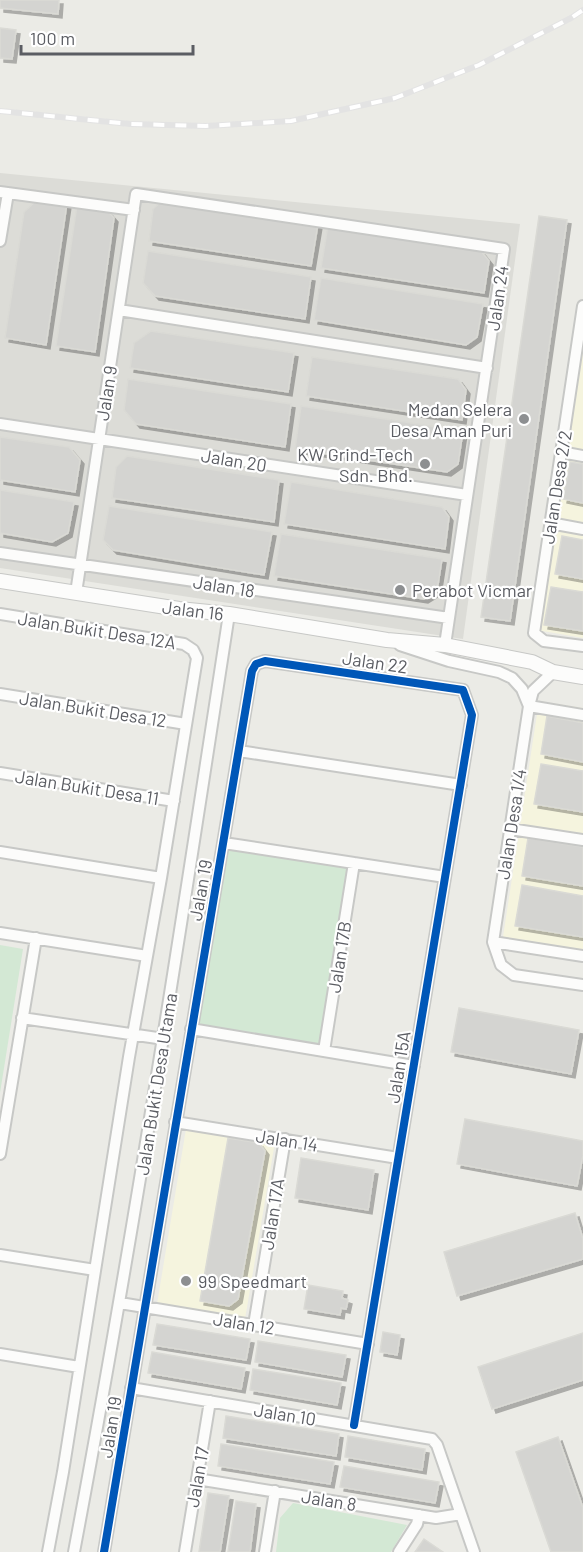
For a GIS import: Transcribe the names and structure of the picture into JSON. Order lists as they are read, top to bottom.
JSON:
{
  "streets": {
    "street": [
      "Jalan 24",
      "Jalan 9",
      "Jalan 20",
      "Jalan Desa 2/2",
      "Jalan 18",
      "Jalan 16",
      "Jalan Bukit Desa 12A",
      "Jalan 22",
      "Jalan Bukit Desa 12",
      "Jalan Bukit Desa 11",
      "Jalan Desa 1/4",
      "Jalan 19",
      "Jalan 17B",
      "Jalan 15A",
      "Jalan Bukit Desa Utama",
      "Jalan 14",
      "Jalan 17A",
      "Jalan 12",
      "Jalan 10",
      "Jalan 17",
      "Jalan 8"
    ]
  },
  "crossings": [
    ["Jalan 24", "Jalan 9"],
    ["Jalan 24", "Jalan 20"],
    ["Jalan 24", "Jalan 18"],
    ["Jalan 24", "Jalan 16"],
    ["Jalan 9", "Jalan 20"],
    ["Jalan 9", "Jalan 18"],
    ["Jalan 9", "Jalan 16"],
    ["Jalan 16", "Jalan Desa 1/4"],
    ["Jalan 16", "Jalan Bukit Desa Utama"],
    ["Jalan Bukit Desa 12A", "Jalan Bukit Desa Utama"],
    ["Jalan 22", "Jalan 19"],
    ["Jalan 22", "Jalan 15A"],
    ["Jalan Bukit Desa 12", "Jalan Bukit Desa Utama"],
    ["Jalan Bukit Desa 11", "Jalan Bukit Desa Utama"],
    ["Jalan 19", "Jalan 14"],
    ["Jalan 19", "Jalan 12"],
    ["Jalan 19", "Jalan 10"],
    ["Jalan 15A", "Jalan 14"],
    ["Jalan 15A", "Jalan 12"],
    ["Jalan 15A", "Jalan 10"],
    ["Jalan Bukit Desa Utama", "Jalan 12"],
    ["Jalan 14", "Jalan 17A"],
    ["Jalan 17A", "Jalan 12"],
    ["Jalan 10", "Jalan 17"],
    ["Jalan 10", "Jalan 8"],
    ["Jalan 17", "Jalan 8"]
  ],
  "places": [
    "Medan Selera Desa Aman Puri",
    "KW Grind-Tech Sdn. Bhd.",
    "Perabot Vicmar",
    "99 Speedmart"
  ],
  "scale_bar": "100 m"
}
